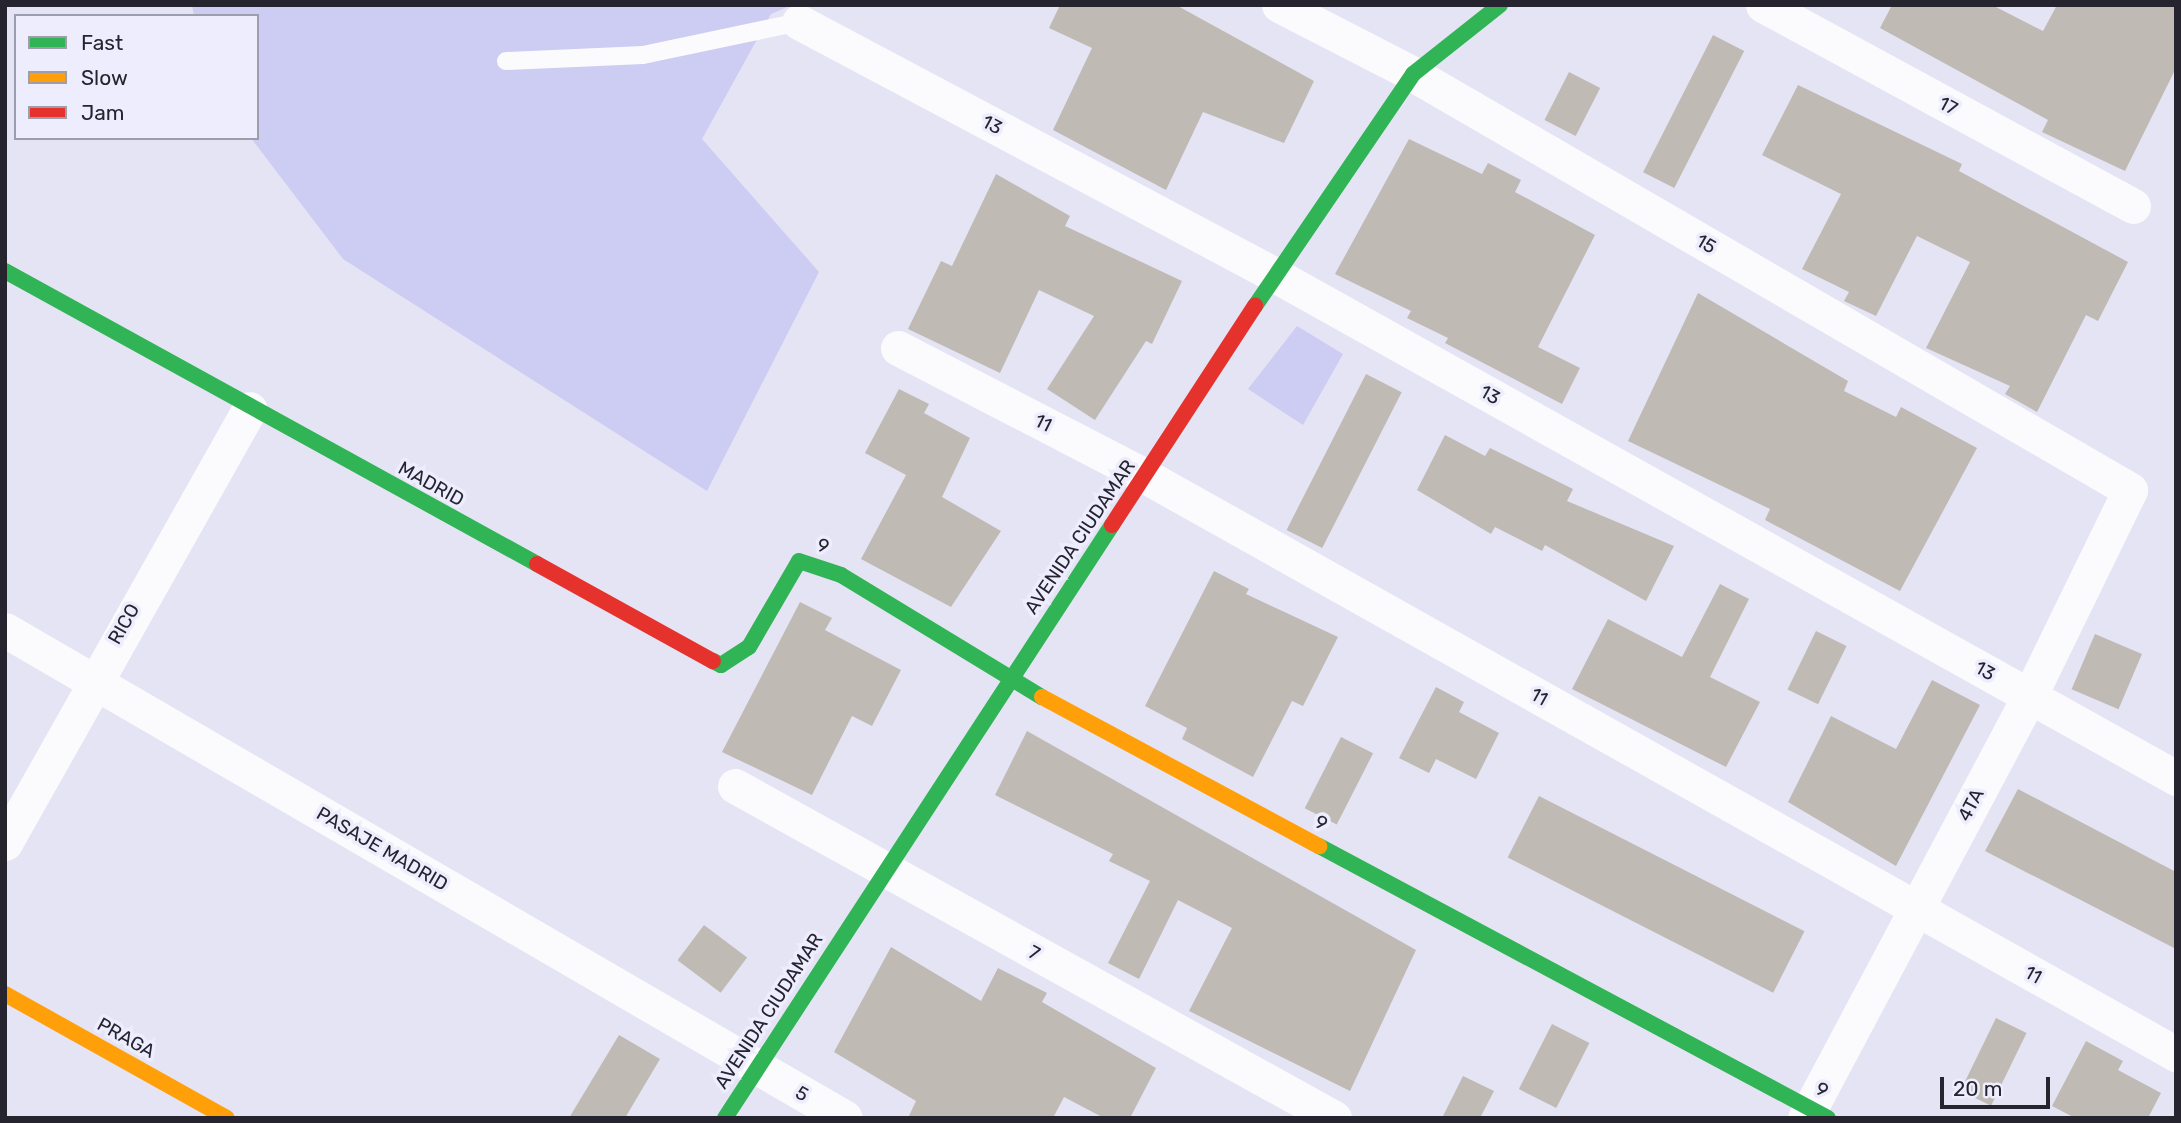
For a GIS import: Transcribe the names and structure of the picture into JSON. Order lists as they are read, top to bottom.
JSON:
{
  "streets": {
    "street": [
      "17",
      "13",
      "15",
      "11",
      "MADRID",
      "AVENIDA CIUDAMAR",
      "9",
      "RICO",
      "4TA",
      "PASAJE MADRID",
      "7",
      "PRAGA",
      "5"
    ]
  },
  "crossings": [
    ["13", "AVENIDA CIUDAMAR"],
    ["13", "4TA"],
    ["15", "AVENIDA CIUDAMAR"],
    ["15", "4TA"],
    ["11", "AVENIDA CIUDAMAR"],
    ["11", "4TA"],
    ["MADRID", "9"],
    ["MADRID", "RICO"],
    ["AVENIDA CIUDAMAR", "9"],
    ["AVENIDA CIUDAMAR", "PASAJE MADRID"],
    ["AVENIDA CIUDAMAR", "7"],
    ["AVENIDA CIUDAMAR", "5"],
    ["9", "4TA"],
    ["RICO", "PASAJE MADRID"],
    ["PASAJE MADRID", "5"]
  ],
  "legend": ["Fast", "Slow", "Jam"],
  "scale_bar": "20 m"
}
